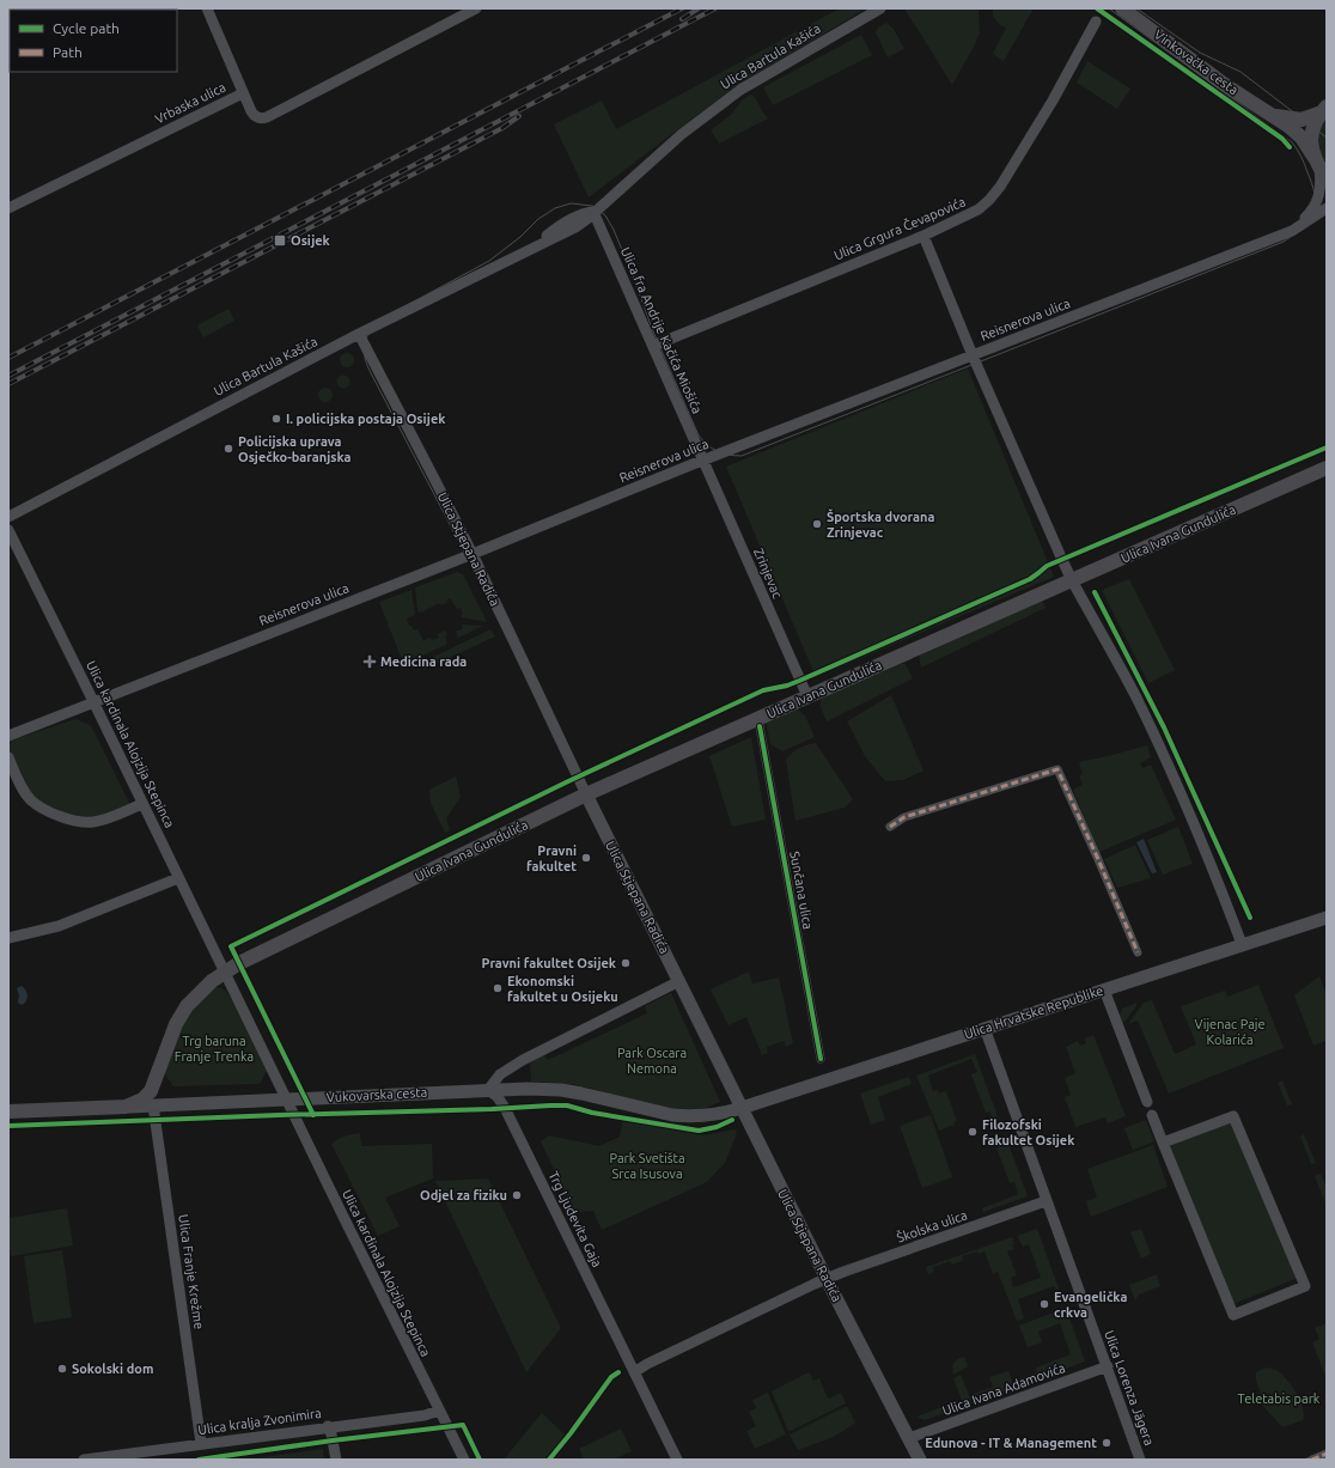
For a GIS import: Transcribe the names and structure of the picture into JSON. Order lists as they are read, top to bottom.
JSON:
{
  "streets": {
    "main road": ["Vinkovačka cesta", "Ulica Ivana Gundulića", "Vukovarska cesta"],
    "street": [
      "Ulica Bartula Kašića",
      "Vrbaska ulica",
      "Ulica Grgura Čevapovića",
      "Reisnerova ulica",
      "Ulica fra Andrije Kačića Miošića",
      "Ulica Stjepana Radića",
      "Zrinjevac",
      "Ulica kardinala Alojzija Stepinca",
      "Sunčana ulica",
      "Ulica Hrvatske Republike",
      "Trg Ljudevita Gaja",
      "Školska ulica",
      "Ulica Franje Krežme",
      "Ulica Lorenza Jägera",
      "Ulica Ivana Adamovića",
      "Ulica kralja Zvonimira"
    ]
  },
  "crossings": [
    ["Ulica Bartula Kašića", "Ulica fra Andrije Kačića Miošića"],
    ["Ulica Bartula Kašića", "Ulica Stjepana Radića"],
    ["Ulica Grgura Čevapovića", "Ulica fra Andrije Kačića Miošića"],
    ["Reisnerova ulica", "Ulica fra Andrije Kačića Miošića"],
    ["Reisnerova ulica", "Ulica Stjepana Radića"],
    ["Reisnerova ulica", "Zrinjevac"],
    ["Reisnerova ulica", "Ulica kardinala Alojzija Stepinca"],
    ["Ulica fra Andrije Kačića Miošića", "Zrinjevac"],
    ["Ulica Ivana Gundulića", "Ulica Stjepana Radića"],
    ["Ulica Ivana Gundulića", "Zrinjevac"],
    ["Ulica Ivana Gundulića", "Ulica kardinala Alojzija Stepinca"],
    ["Ulica Ivana Gundulića", "Vukovarska cesta"],
    ["Ulica Stjepana Radića", "Ulica Hrvatske Republike"],
    ["Ulica Stjepana Radića", "Vukovarska cesta"],
    ["Ulica Stjepana Radića", "Školska ulica"],
    ["Ulica Stjepana Radića", "Ulica Ivana Adamovića"],
    ["Ulica kardinala Alojzija Stepinca", "Vukovarska cesta"],
    ["Ulica kardinala Alojzija Stepinca", "Ulica kralja Zvonimira"],
    ["Ulica Hrvatske Republike", "Vukovarska cesta"],
    ["Ulica Hrvatske Republike", "Ulica Lorenza Jägera"],
    ["Vukovarska cesta", "Trg Ljudevita Gaja"],
    ["Vukovarska cesta", "Ulica Franje Krežme"],
    ["Školska ulica", "Ulica Lorenza Jägera"],
    ["Ulica Franje Krežme", "Ulica kralja Zvonimira"],
    ["Ulica Lorenza Jägera", "Ulica Ivana Adamovića"]
  ],
  "parks": [
    "Vijenac Paje Kolarića",
    "Trg baruna Franje Trenka",
    "Park Oscara Nemona",
    "Park Svetišta Srca Isusova",
    "Teletabis park"
  ],
  "places": {
    "transit": ["Osijek"],
    "other": [
      "I. policijska postaja Osijek",
      "Policijska uprava Osječko-baranjska",
      "Športska dvorana Zrinjevac",
      "Pravni fakultet",
      "Pravni fakultet Osijek",
      "Ekonomski fakultet u Osijeku",
      "Filozofski fakultet Osijek",
      "Odjel za fiziku",
      "Evangelička crkva",
      "Sokolski dom",
      "Edunova - IT & Management"
    ],
    "health": ["Medicina rada"]
  },
  "legend": ["Cycle path", "Path"]
}
